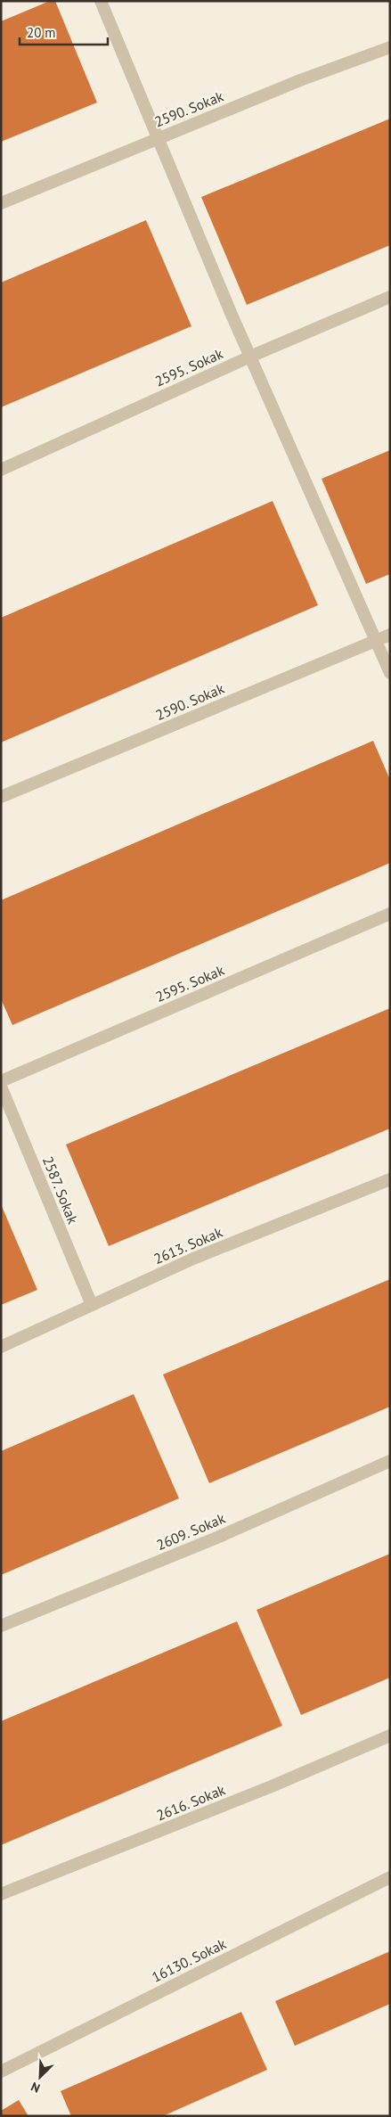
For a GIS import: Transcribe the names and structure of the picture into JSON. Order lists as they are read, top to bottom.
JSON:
{
  "streets": {
    "street": [
      "2590. Sokak",
      "2595. Sokak",
      "2587. Sokak",
      "2613. Sokak",
      "2609. Sokak",
      "2616. Sokak",
      "16130. Sokak"
    ]
  },
  "crossings": [
    ["2587. Sokak", "2613. Sokak"]
  ],
  "scale_bar": "20 m",
  "north": "bottom left"
}
